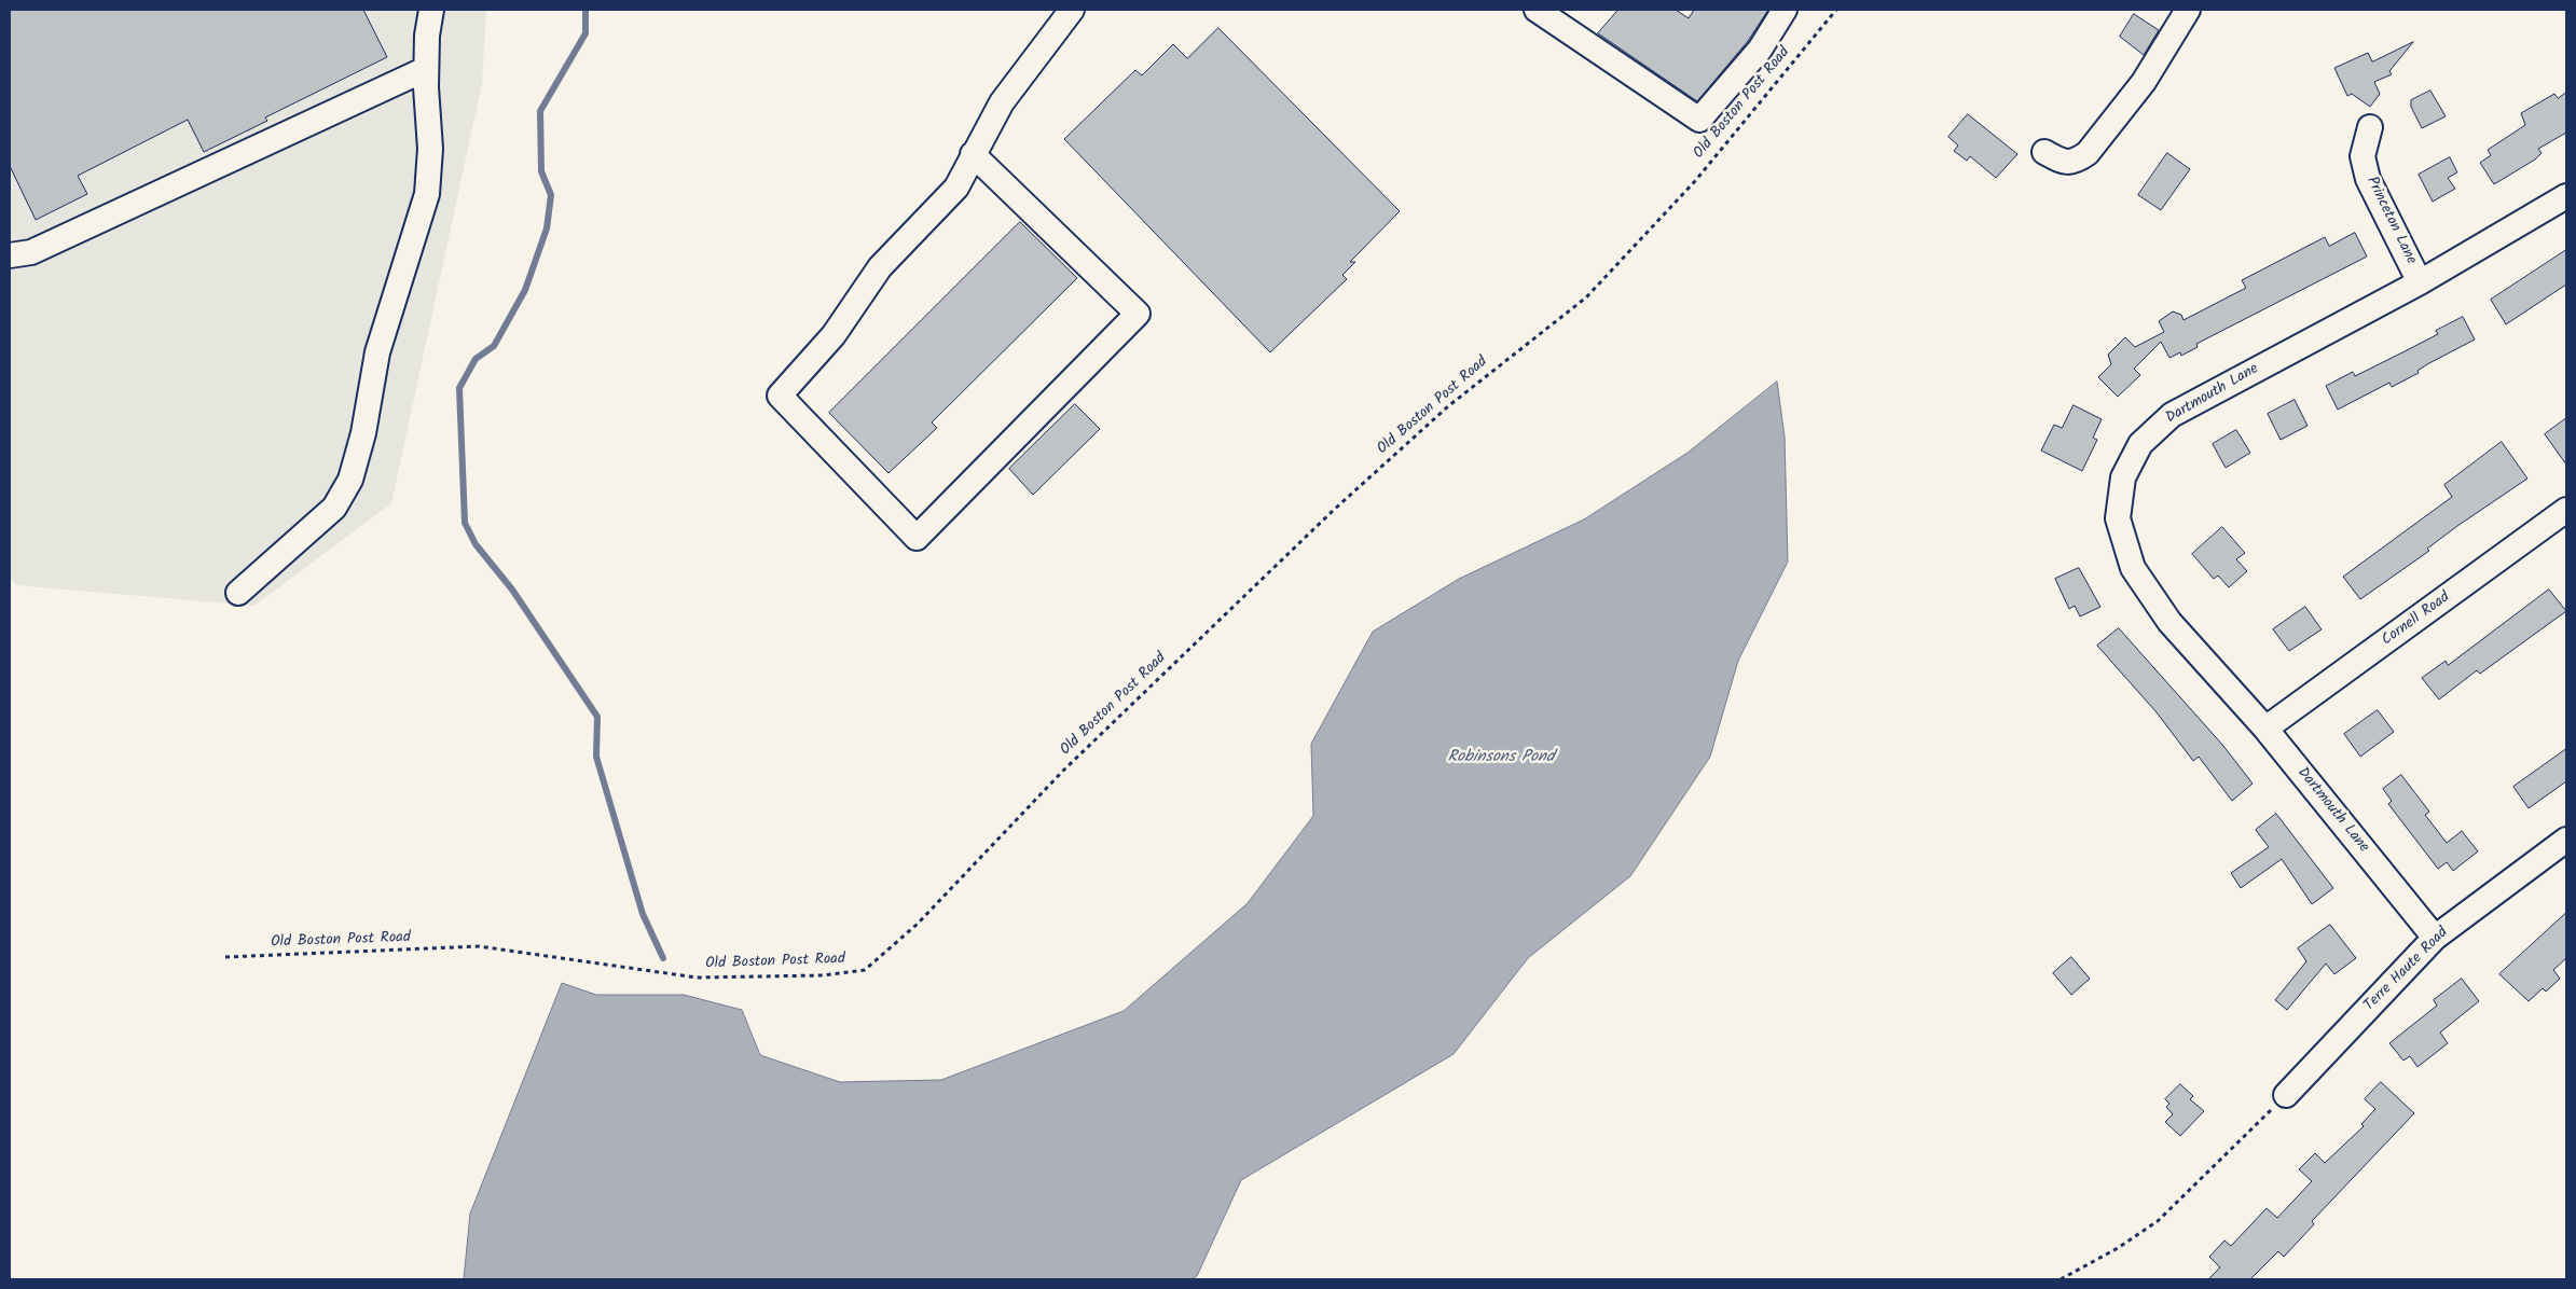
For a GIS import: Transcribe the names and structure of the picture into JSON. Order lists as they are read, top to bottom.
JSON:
{
  "streets": {
    "street": [
      "Princeton Lane",
      "Dartmouth Lane",
      "Cornell Road",
      "Terre Haute Road"
    ],
    "path": ["Old Boston Post Road"]
  },
  "crossings": [
    ["Princeton Lane", "Dartmouth Lane"],
    ["Dartmouth Lane", "Cornell Road"],
    ["Dartmouth Lane", "Terre Haute Road"]
  ],
  "water": ["Robinsons Pond"]
}
